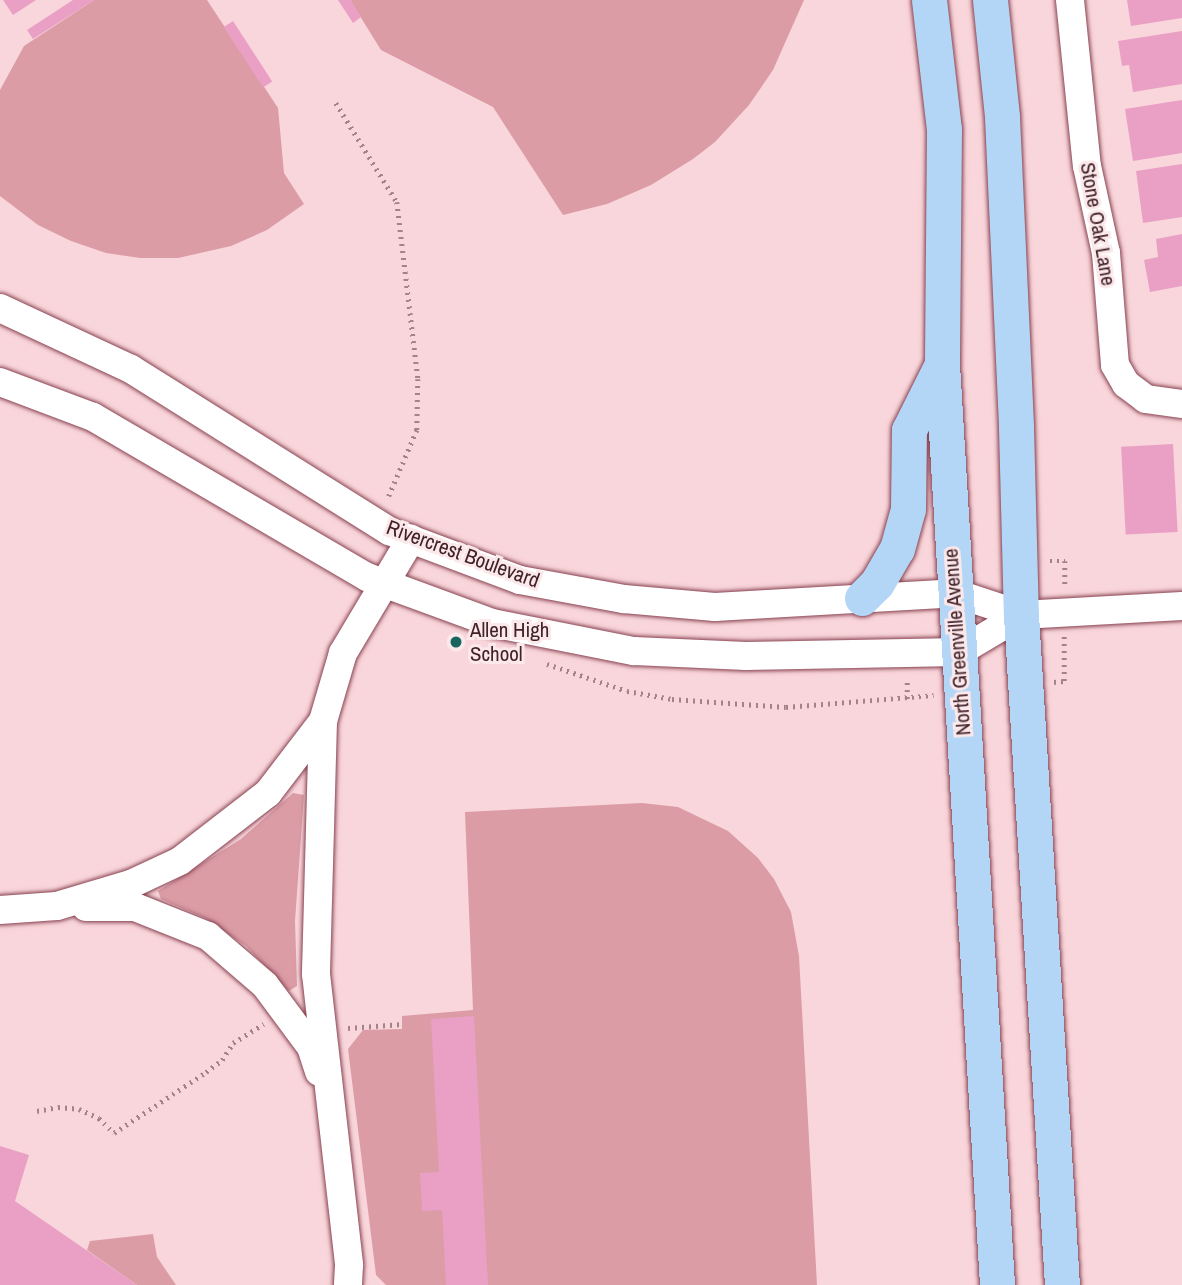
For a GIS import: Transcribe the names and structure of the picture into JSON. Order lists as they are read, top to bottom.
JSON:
{
  "streets": {
    "main road": ["North Greenville Avenue"],
    "street": ["Stone Oak Lane", "Rivercrest Boulevard"]
  },
  "crossings": [
    ["Rivercrest Boulevard", "North Greenville Avenue"]
  ],
  "places": ["Allen High School"]
}
